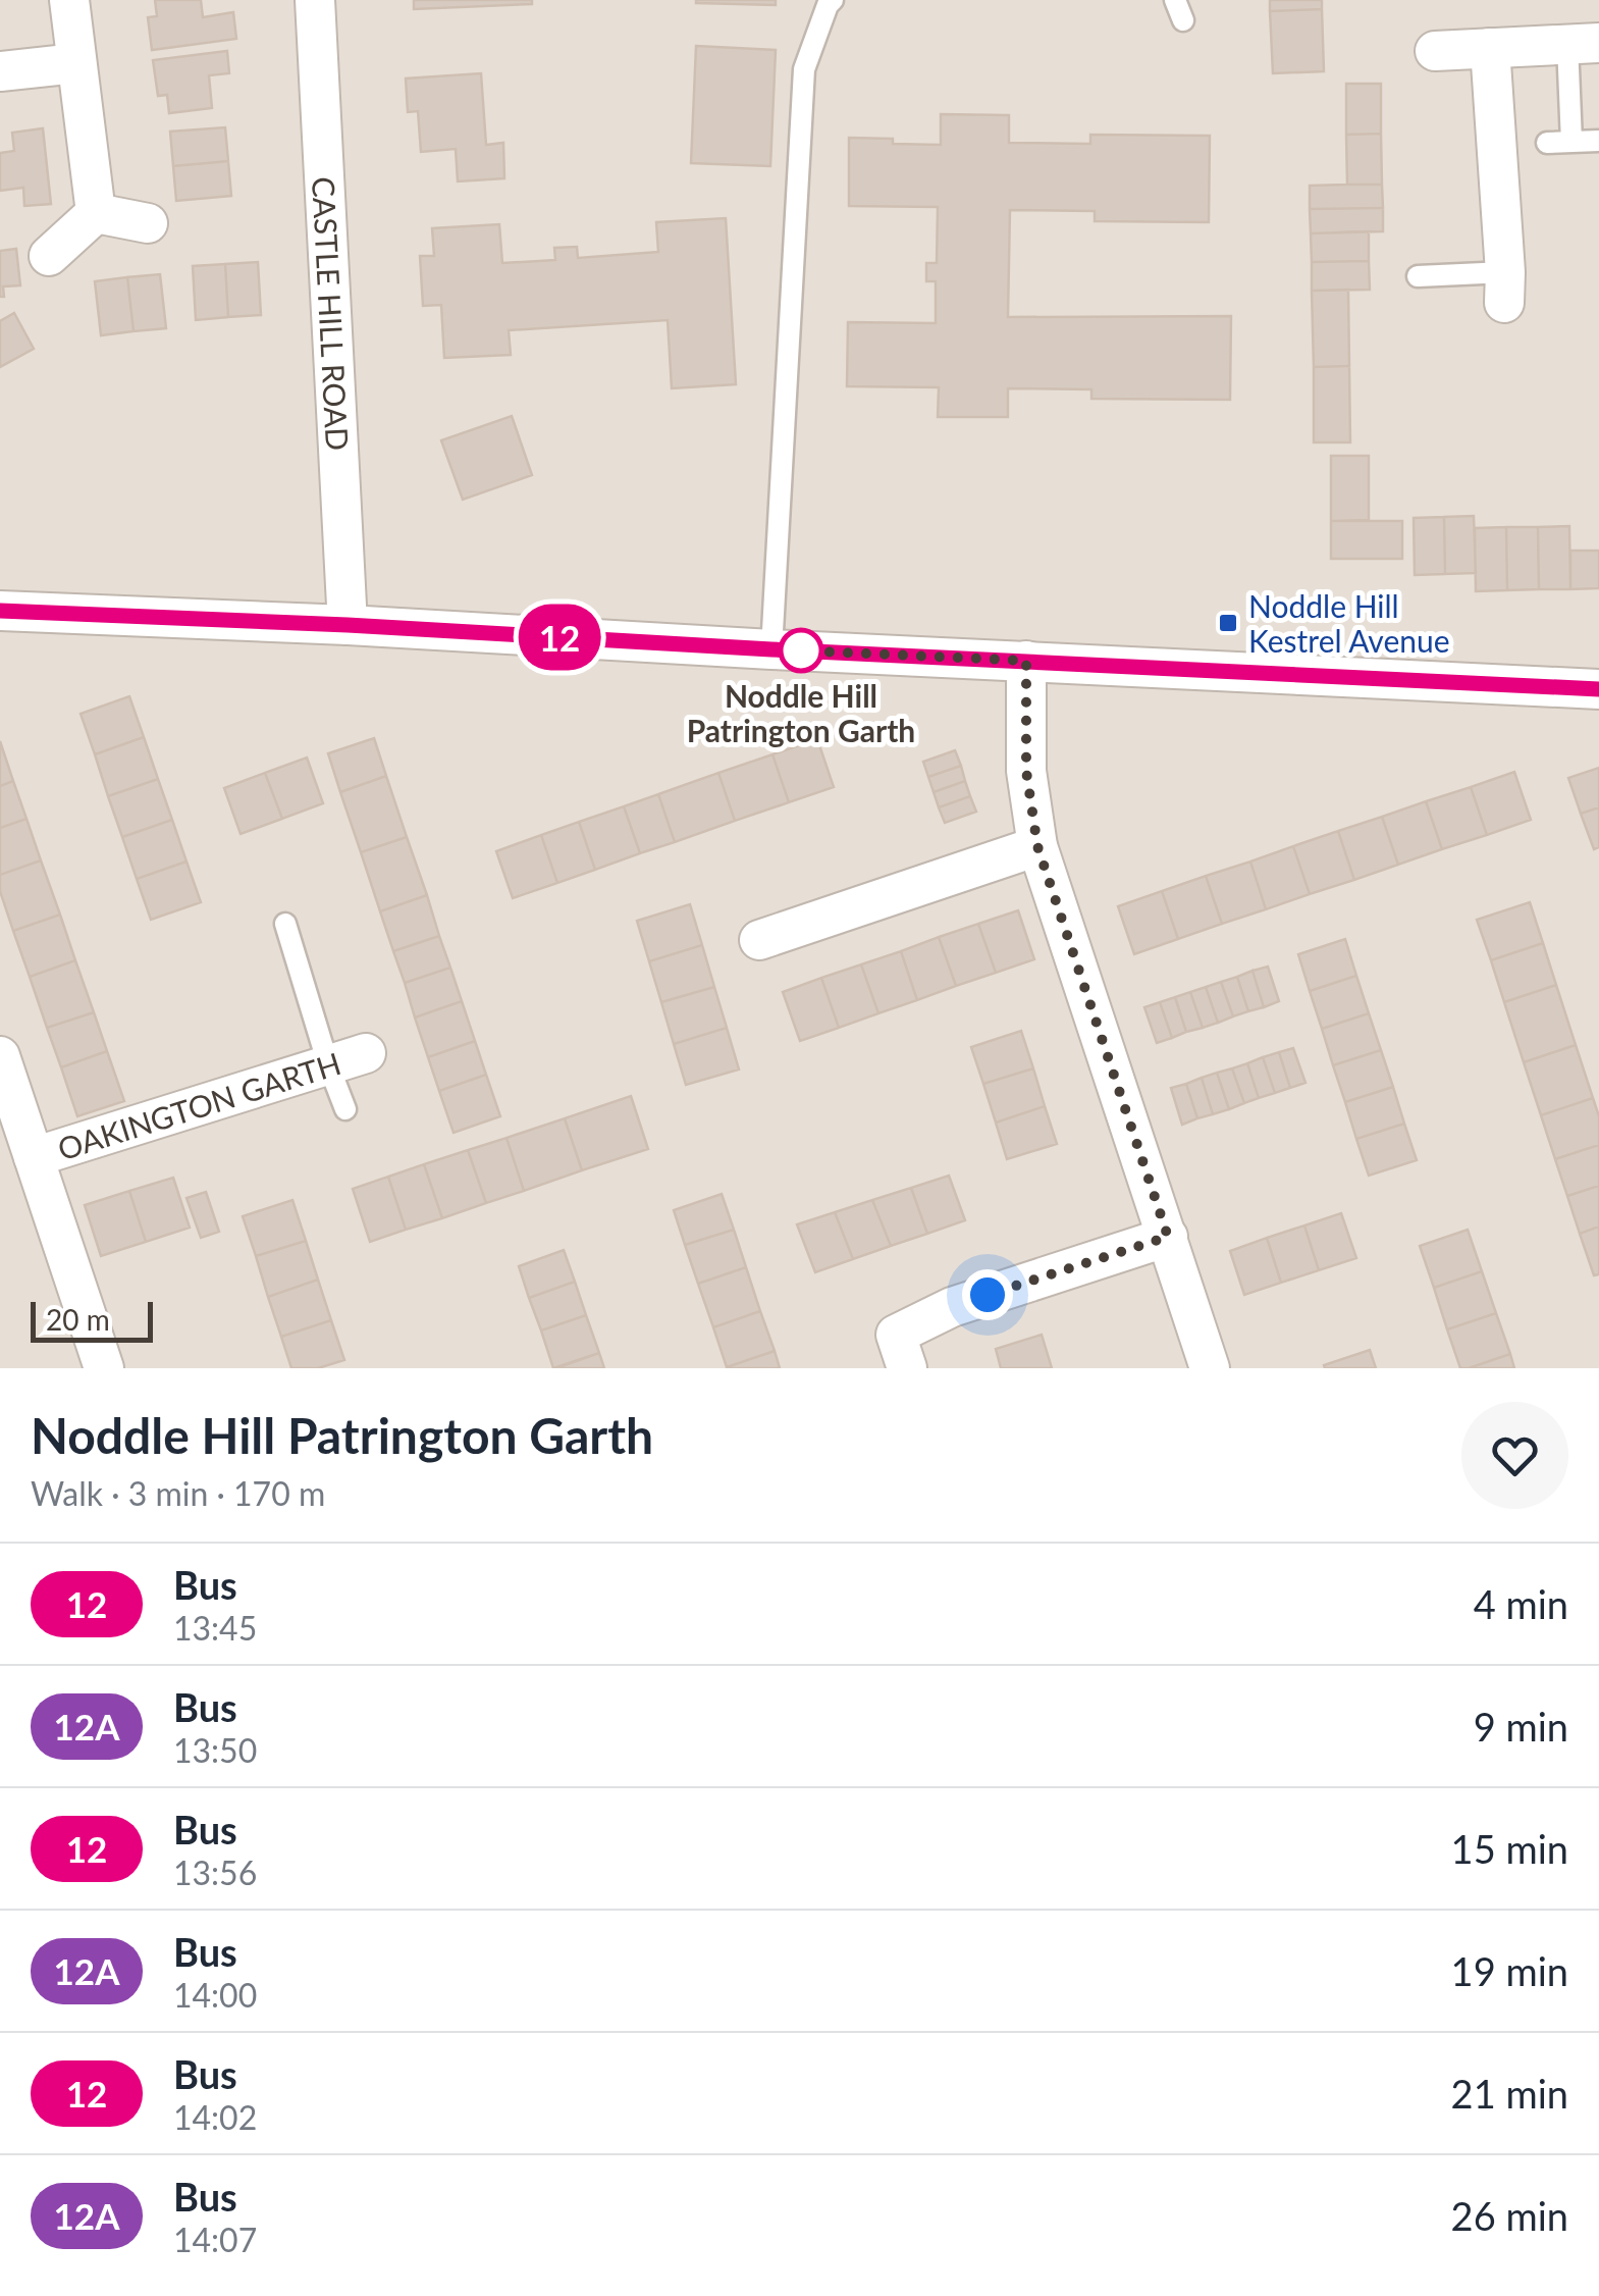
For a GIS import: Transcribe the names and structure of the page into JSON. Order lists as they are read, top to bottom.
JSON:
{
  "streets": {
    "street": ["CASTLE HILL ROAD", "OAKINGTON GARTH"]
  },
  "places": {
    "transit": ["Noddle Hill Kestrel Avenue"],
    "other": ["Noddle Hill Patrington Garth"]
  },
  "lines": ["bus line 12"],
  "scale_bar": "20 m",
  "page": {
    "on_map": "12",
    "scale": "20 m",
    "heading": ["Noddle Hill Patrington Garth", "Walk · 3 min · 170 m"],
    "list": [
      {
        "mark": "12",
        "name": "Bus",
        "note": "13:45",
        "value": "4 min"
      },
      {
        "mark": "12A",
        "name": "Bus",
        "note": "13:50",
        "value": "9 min"
      },
      {
        "mark": "12",
        "name": "Bus",
        "note": "13:56",
        "value": "15 min"
      },
      {
        "mark": "12A",
        "name": "Bus",
        "note": "14:00",
        "value": "19 min"
      },
      {
        "mark": "12",
        "name": "Bus",
        "note": "14:02",
        "value": "21 min"
      },
      {
        "mark": "12A",
        "name": "Bus",
        "note": "14:07",
        "value": "26 min"
      }
    ]
  }
}
